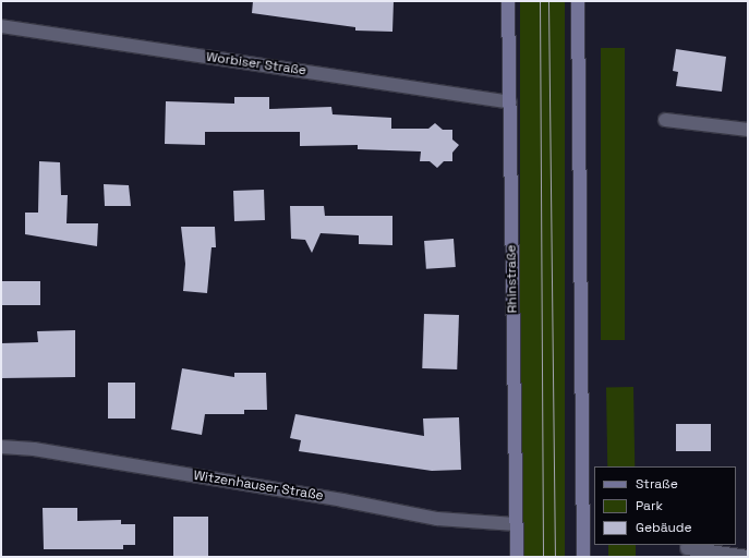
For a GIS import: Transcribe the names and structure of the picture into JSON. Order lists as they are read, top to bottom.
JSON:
{
  "streets": {
    "main road": ["Rhinstraße"],
    "street": ["Worbiser Straße", "Witzenhauser Straße"]
  },
  "crossings": [
    ["Worbiser Straße", "Rhinstraße"],
    ["Rhinstraße", "Witzenhauser Straße"]
  ],
  "legend": ["Straße", "Park", "Gebäude"]
}
